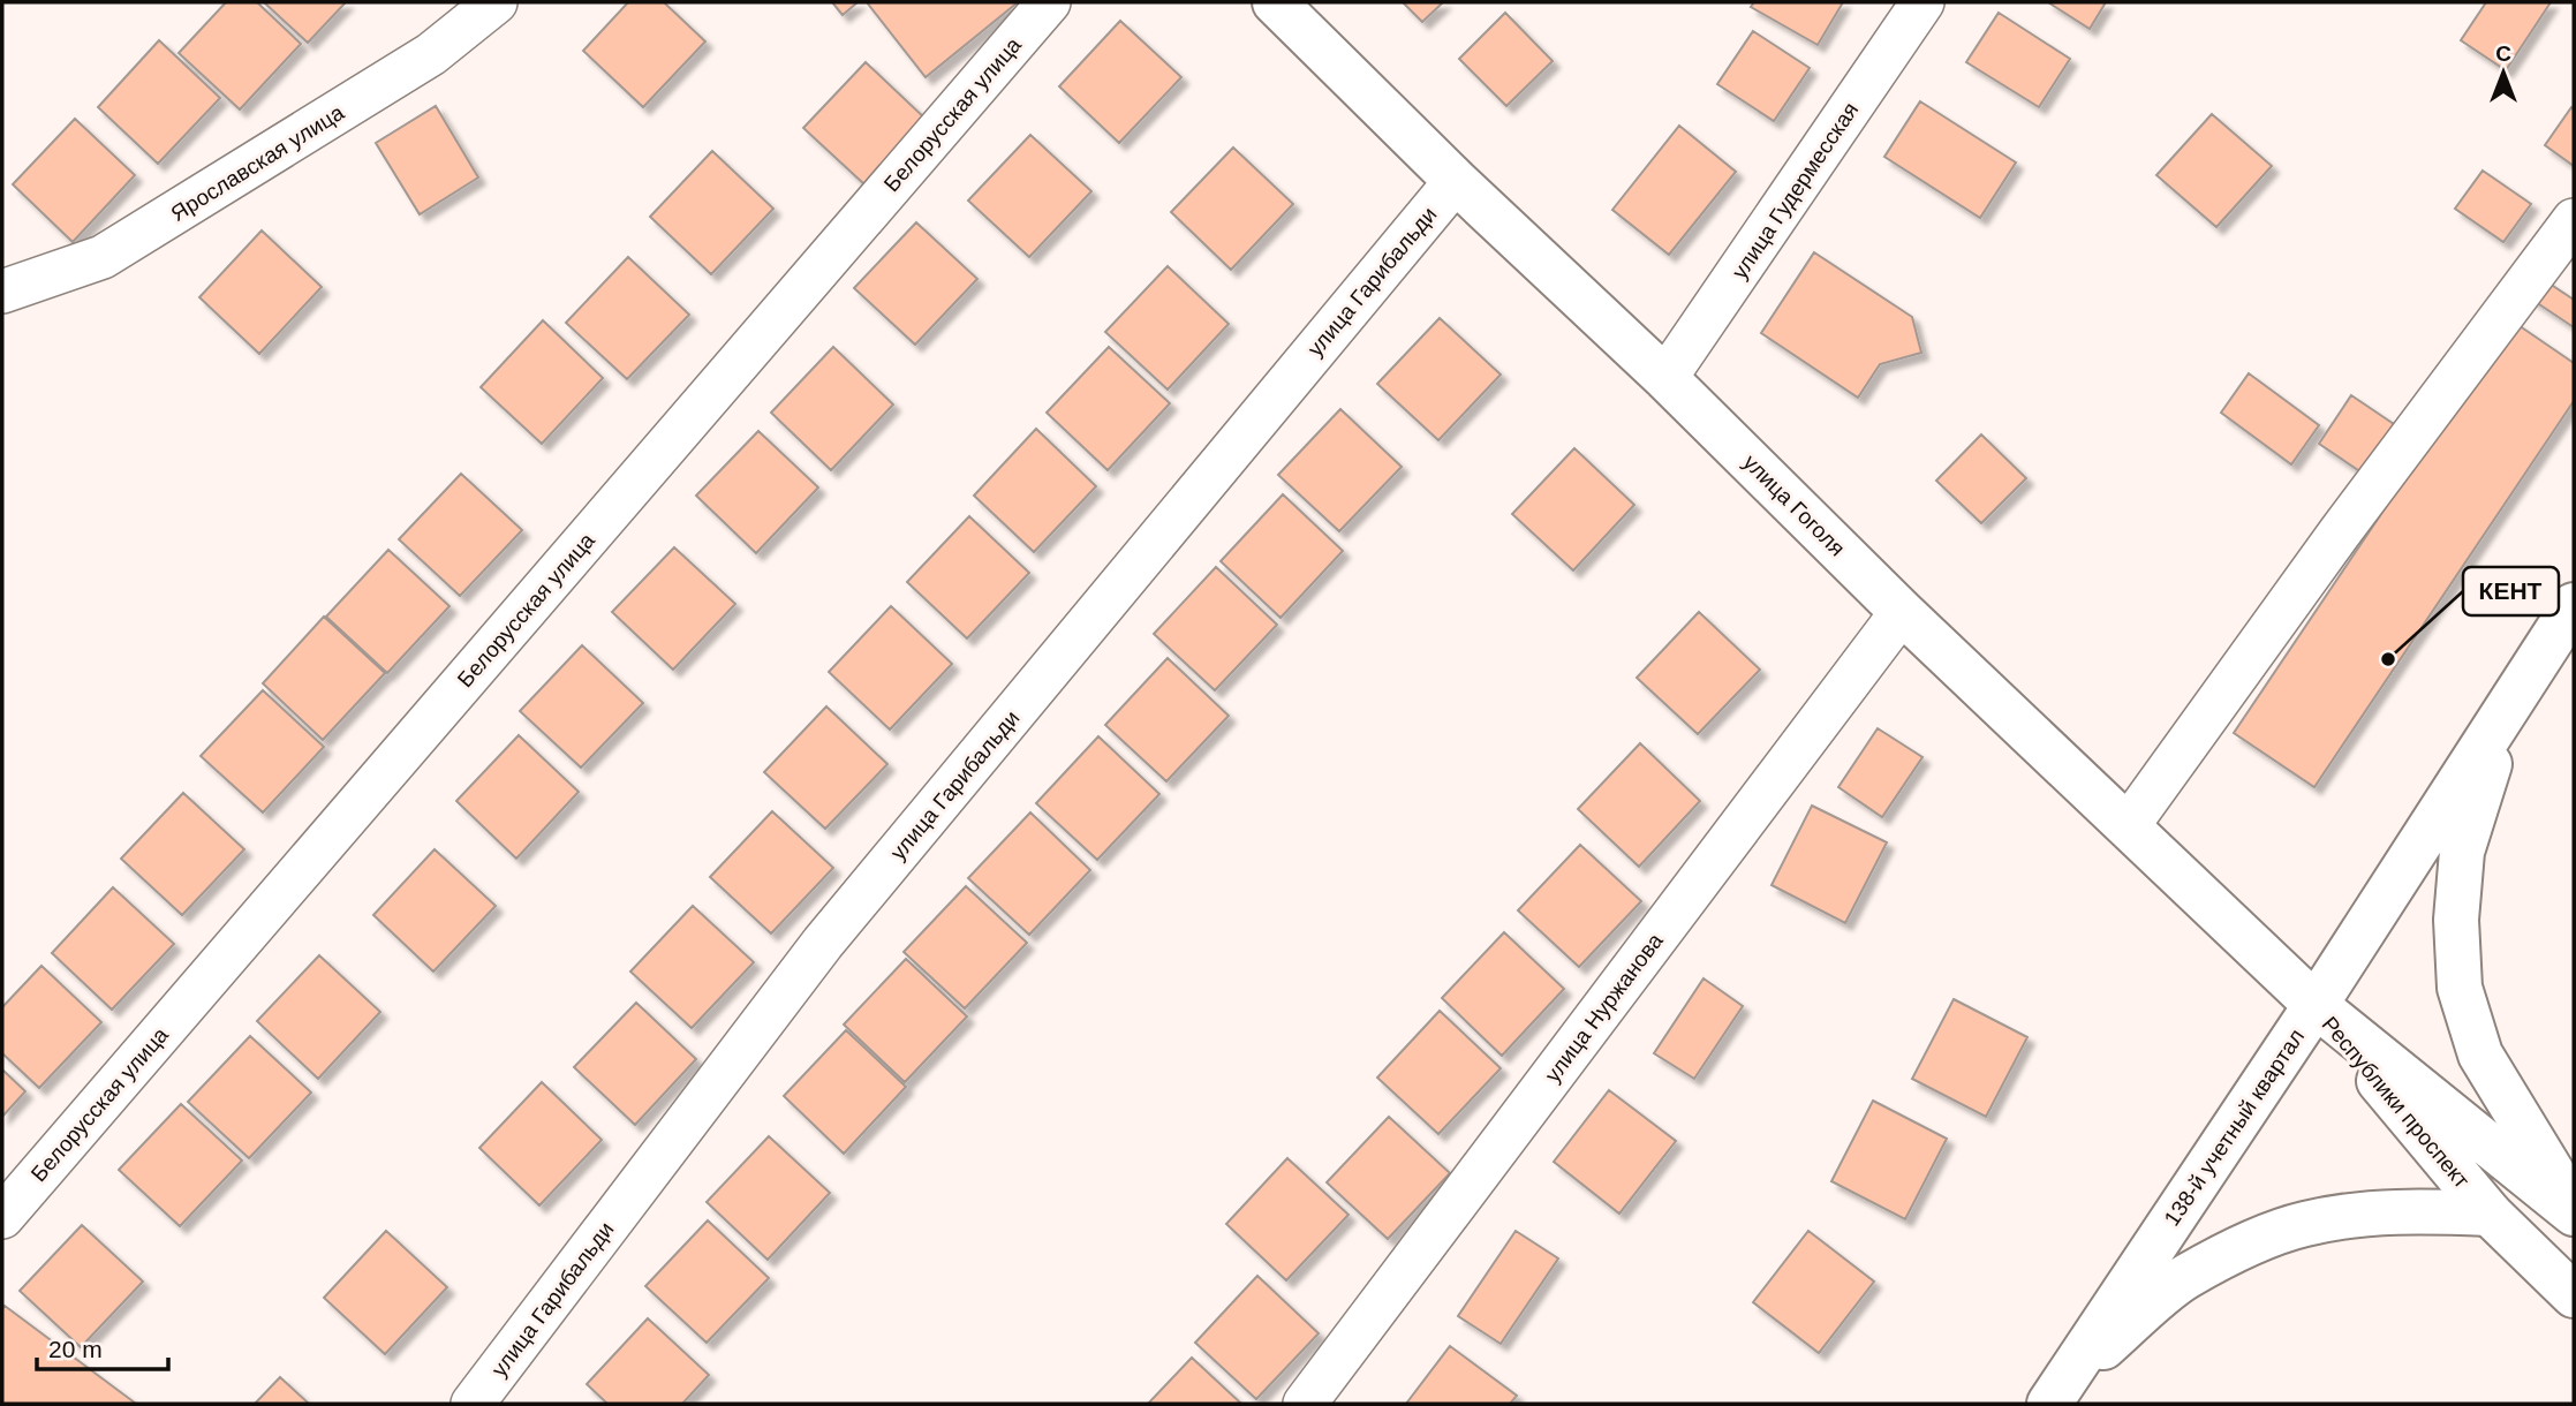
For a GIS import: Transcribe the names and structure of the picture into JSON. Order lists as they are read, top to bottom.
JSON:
{
  "streets": {
    "main road": ["улица Гоголя", "Республики проспект", "138-й учетный квартал"],
    "street": [
      "Белорусская улица",
      "Ярославская улица",
      "улица Гудермесская",
      "улица Гарибальди",
      "улица Нуржанова"
    ]
  },
  "crossings": [
    ["улица Гудермесская", "улица Гоголя"],
    ["улица Гарибальди", "улица Гоголя"],
    ["улица Гоголя", "улица Нуржанова"],
    ["улица Гоголя", "Республики проспект"],
    ["улица Гоголя", "138-й учетный квартал"],
    ["Республики проспект", "138-й учетный квартал"]
  ],
  "places": ["КЕНТ"],
  "scale_bar": "20 m",
  "north": "top"
}
